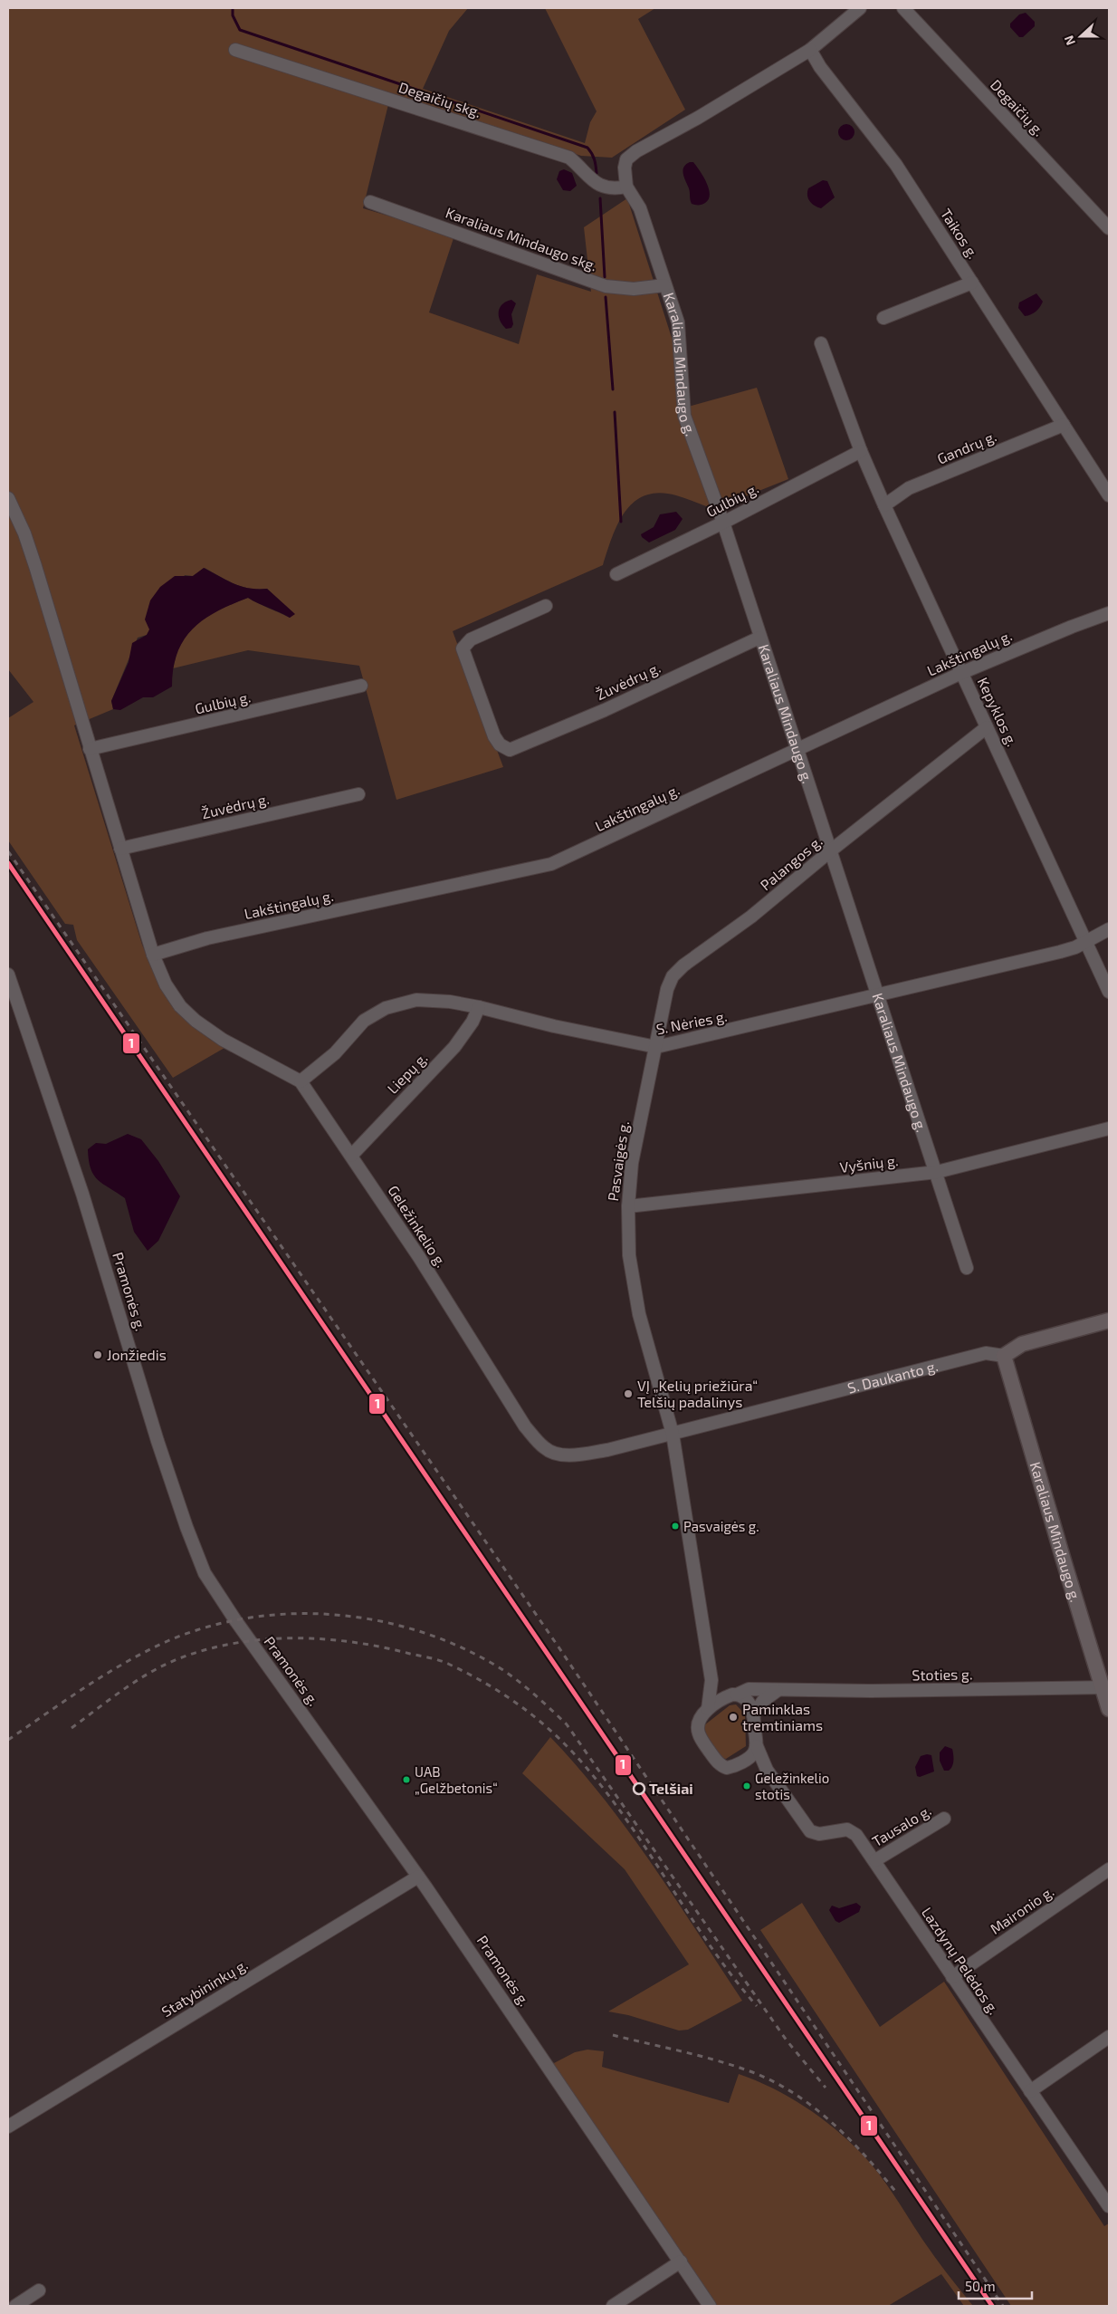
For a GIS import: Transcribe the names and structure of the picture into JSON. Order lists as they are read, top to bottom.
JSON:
{
  "streets": {
    "main road": ["Karaliaus Mindaugo g."],
    "street": [
      "Degaičių skg.",
      "Degaičių g.",
      "Taikos g.",
      "Karaliaus Mindaugo skg.",
      "Gandrų g.",
      "Gulbių g.",
      "Lakštingalų g.",
      "Žuvėdrų g.",
      "Kepyklos g.",
      "Palangos g.",
      "S. Nėries g.",
      "Liepų g.",
      "Pasvaigės g.",
      "Vyšnių g.",
      "Geležinkelio g.",
      "Pramonės g.",
      "S. Daukanto g.",
      "Stoties g.",
      "Tausalo g.",
      "Maironio g.",
      "Lazdynų Pelėdos g.",
      "Statybininkų g."
    ]
  },
  "crossings": [
    ["Degaičių skg.", "Karaliaus Mindaugo g."],
    ["Taikos g.", "Karaliaus Mindaugo g."],
    ["Taikos g.", "Gandrų g."],
    ["Karaliaus Mindaugo skg.", "Karaliaus Mindaugo g."],
    ["Karaliaus Mindaugo g.", "Gulbių g."],
    ["Karaliaus Mindaugo g.", "Lakštingalų g."],
    ["Karaliaus Mindaugo g.", "Žuvėdrų g."],
    ["Karaliaus Mindaugo g.", "Palangos g."],
    ["Karaliaus Mindaugo g.", "S. Nėries g."],
    ["Karaliaus Mindaugo g.", "Vyšnių g."],
    ["Karaliaus Mindaugo g.", "S. Daukanto g."],
    ["Karaliaus Mindaugo g.", "Stoties g."],
    ["Gandrų g.", "Kepyklos g."],
    ["Gulbių g.", "Kepyklos g."],
    ["Gulbių g.", "Geležinkelio g."],
    ["Lakštingalų g.", "Kepyklos g."],
    ["Lakštingalų g.", "Geležinkelio g."],
    ["Žuvėdrų g.", "Geležinkelio g."],
    ["Kepyklos g.", "Palangos g."],
    ["Kepyklos g.", "S. Nėries g."],
    ["Palangos g.", "S. Nėries g."],
    ["Palangos g.", "Pasvaigės g."],
    ["S. Nėries g.", "Liepų g."],
    ["S. Nėries g.", "Pasvaigės g."],
    ["S. Nėries g.", "Geležinkelio g."],
    ["Liepų g.", "Geležinkelio g."],
    ["Pasvaigės g.", "Vyšnių g."],
    ["Pasvaigės g.", "Geležinkelio g."],
    ["Pasvaigės g.", "S. Daukanto g."],
    ["Pasvaigės g.", "Stoties g."],
    ["Pasvaigės g.", "Lazdynų Pelėdos g."],
    ["Geležinkelio g.", "S. Daukanto g."],
    ["Pramonės g.", "Statybininkų g."],
    ["Stoties g.", "Lazdynų Pelėdos g."],
    ["Tausalo g.", "Lazdynų Pelėdos g."],
    ["Maironio g.", "Lazdynų Pelėdos g."]
  ],
  "places": [
    "Jonžiedis",
    "VĮ „Kelių priežiūra“ Telšių padalinys",
    "Pasvaigės g.",
    "Paminklas tremtiniams",
    "UAB „Gelžbetonis“",
    "Geležinkelio stotis",
    "Telšiai"
  ],
  "lines": ["transit line 1"],
  "scale_bar": "50 m",
  "north": "left"
}
